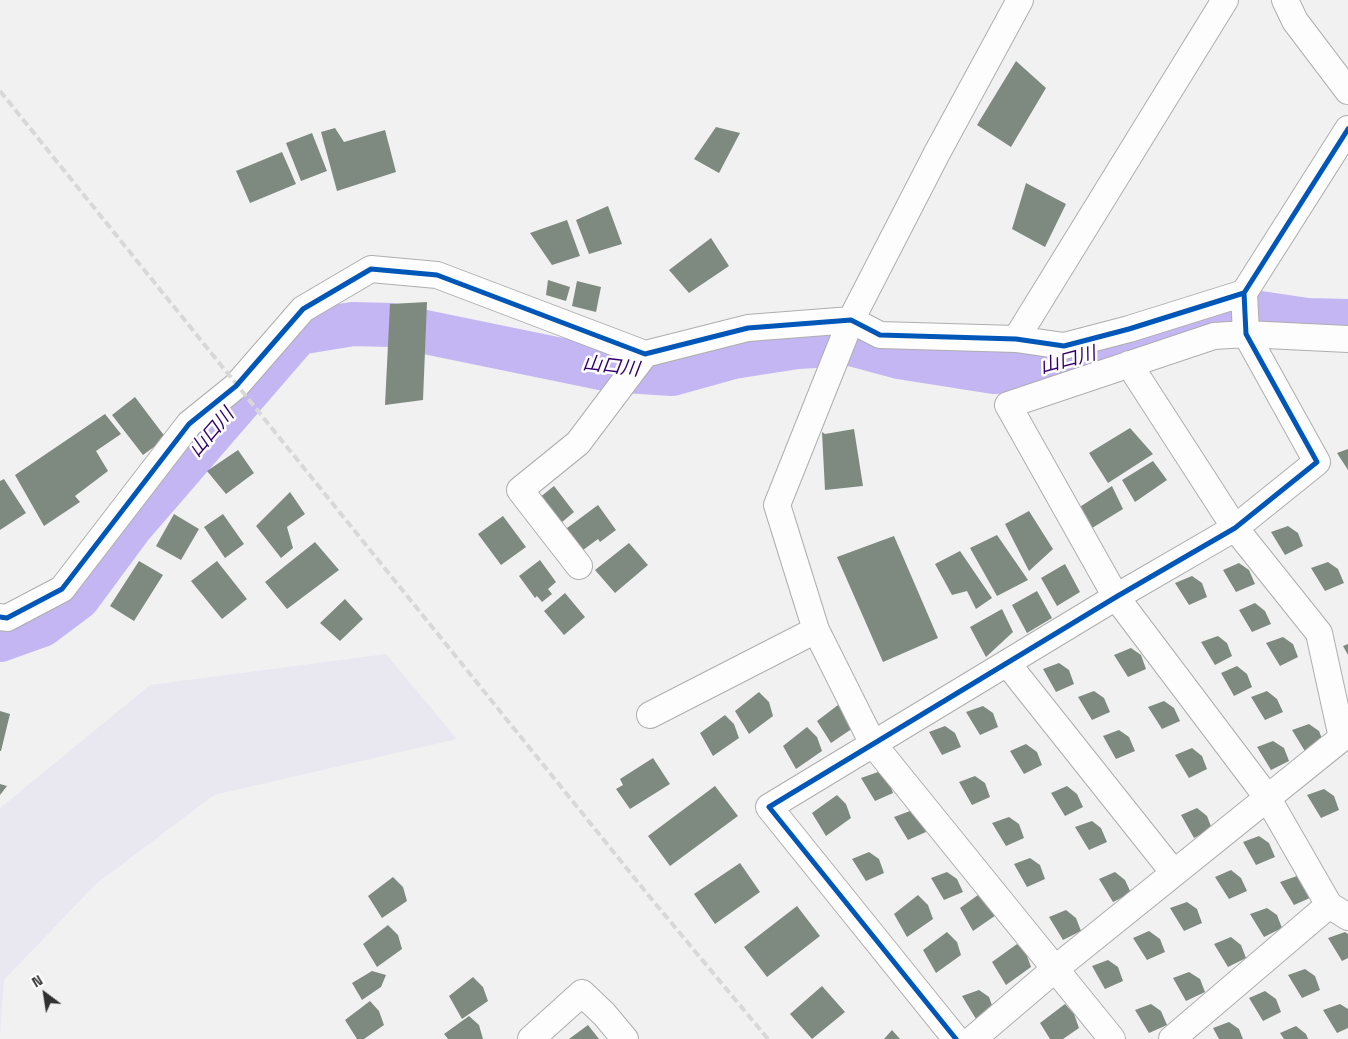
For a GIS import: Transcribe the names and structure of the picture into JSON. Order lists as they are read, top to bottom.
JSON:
{
  "water": ["山口川"],
  "north": "top left"
}
